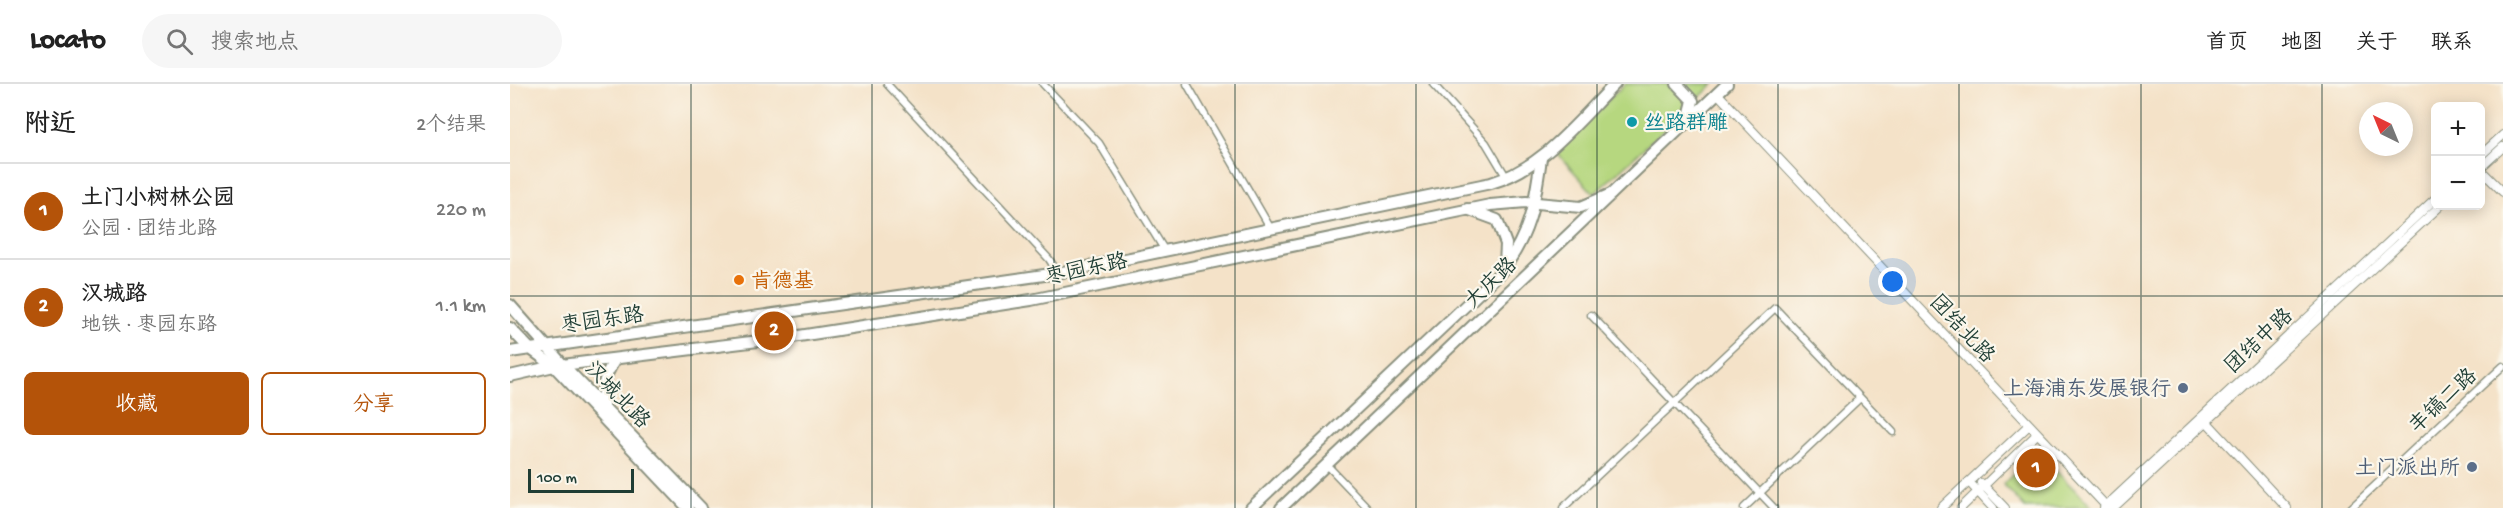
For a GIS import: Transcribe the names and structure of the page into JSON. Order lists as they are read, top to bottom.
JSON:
{
  "streets": {
    "main road": ["枣园东路", "大庆路", "汉城北路"],
    "street": ["团结北路", "团结中路", "丰镐二路"]
  },
  "crossings": [
    ["枣园东路", "大庆路"],
    ["枣园东路", "汉城北路"],
    ["大庆路", "团结北路"],
    ["团结北路", "团结中路"]
  ],
  "places": [
    "丝路群雕",
    "肯德基",
    "上海浦东发展银行",
    "土门派出所"
  ],
  "scale_bar": "100 m",
  "north": "top left",
  "page": {
    "header": "Locato",
    "search": "搜索地点",
    "nav": [
      "首页",
      "地图",
      "关于",
      "联系"
    ],
    "heading": ["附近", "2个结果"],
    "map_buttons": ["+", "−"],
    "list": [
      {
        "mark": "1",
        "name": "土门小树林公园",
        "note": "公园 · 团结北路",
        "value": "220 m"
      },
      {
        "mark": "2",
        "name": "汉城路",
        "note": "地铁 · 枣园东路",
        "value": "1.1 km"
      }
    ],
    "pins": ["2", "1"],
    "buttons": ["收藏", "分享"],
    "scale": "100 m"
  }
}
